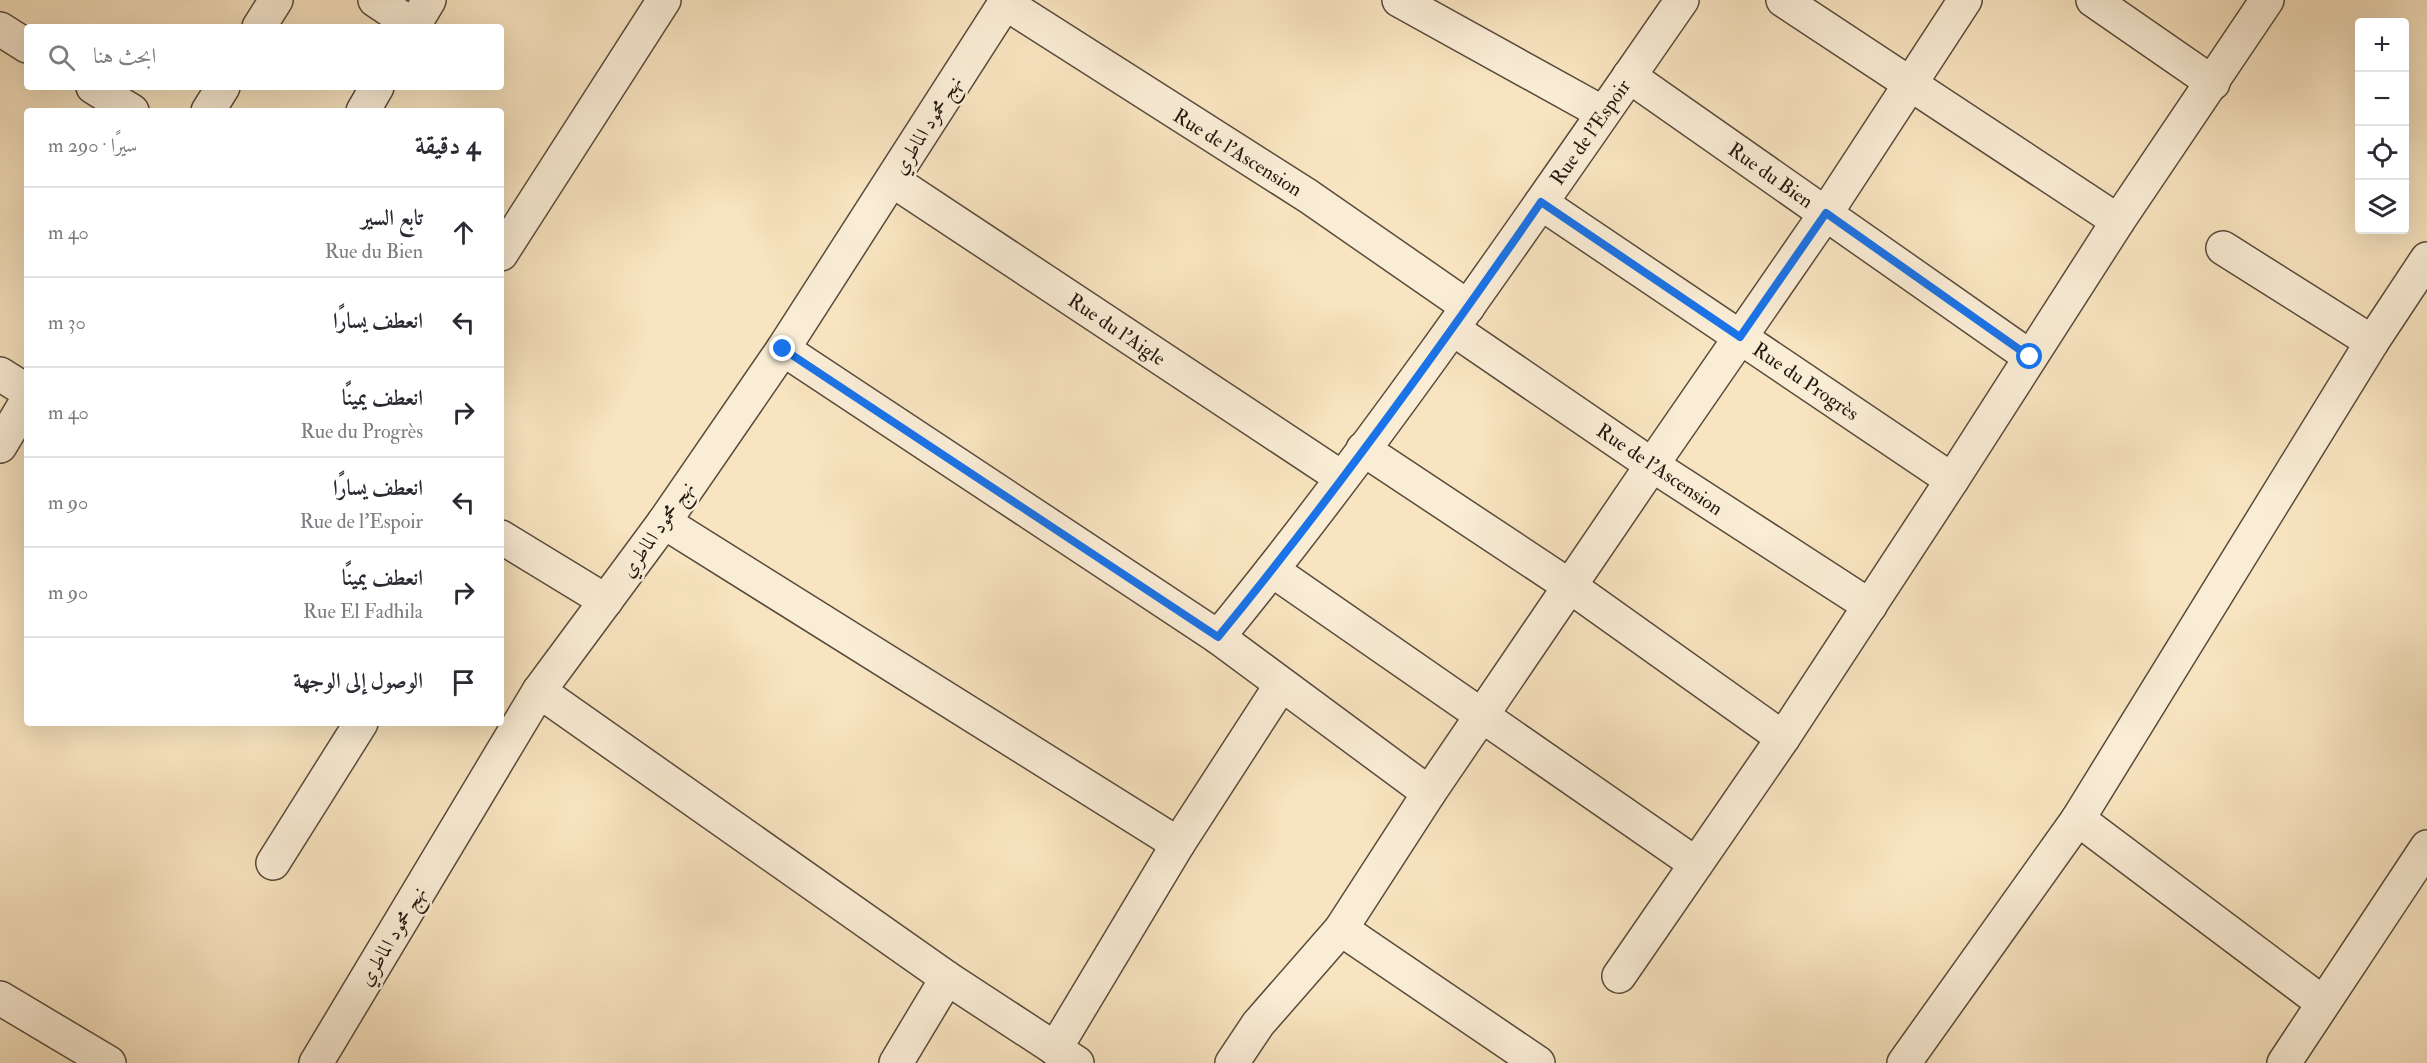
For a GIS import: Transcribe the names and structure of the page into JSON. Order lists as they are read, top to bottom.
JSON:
{
  "streets": {
    "street": [
      "نهج محمود الماطري",
      "Rue de l'Espoir",
      "Rue de l'Ascension",
      "Rue du Bien",
      "Rue du l'Aigle",
      "Rue du Progrès"
    ]
  },
  "crossings": [
    ["نهج محمود الماطري", "Rue de l'Ascension"],
    ["نهج محمود الماطري", "Rue du l'Aigle"],
    ["Rue de l'Espoir", "Rue de l'Ascension"],
    ["Rue de l'Espoir", "Rue du Bien"],
    ["Rue de l'Espoir", "Rue du l'Aigle"],
    ["Rue de l'Espoir", "Rue du Progrès"]
  ],
  "page": {
    "map_buttons": ["+", "−"],
    "search": "ابحث هنا",
    "heading": ["4 دقيقة", "سيرًا · 290 m"],
    "list": [
      ["تابع السير", "Rue du Bien", "40 m"],
      ["انعطف يسارًا", "30 m"],
      ["انعطف يمينًا", "Rue du Progrès", "40 m"],
      ["انعطف يسارًا", "Rue de l'Espoir", "90 m"],
      ["انعطف يمينًا", "Rue El Fadhila", "90 m"],
      "الوصول إلى الوجهة"
    ]
  }
}
